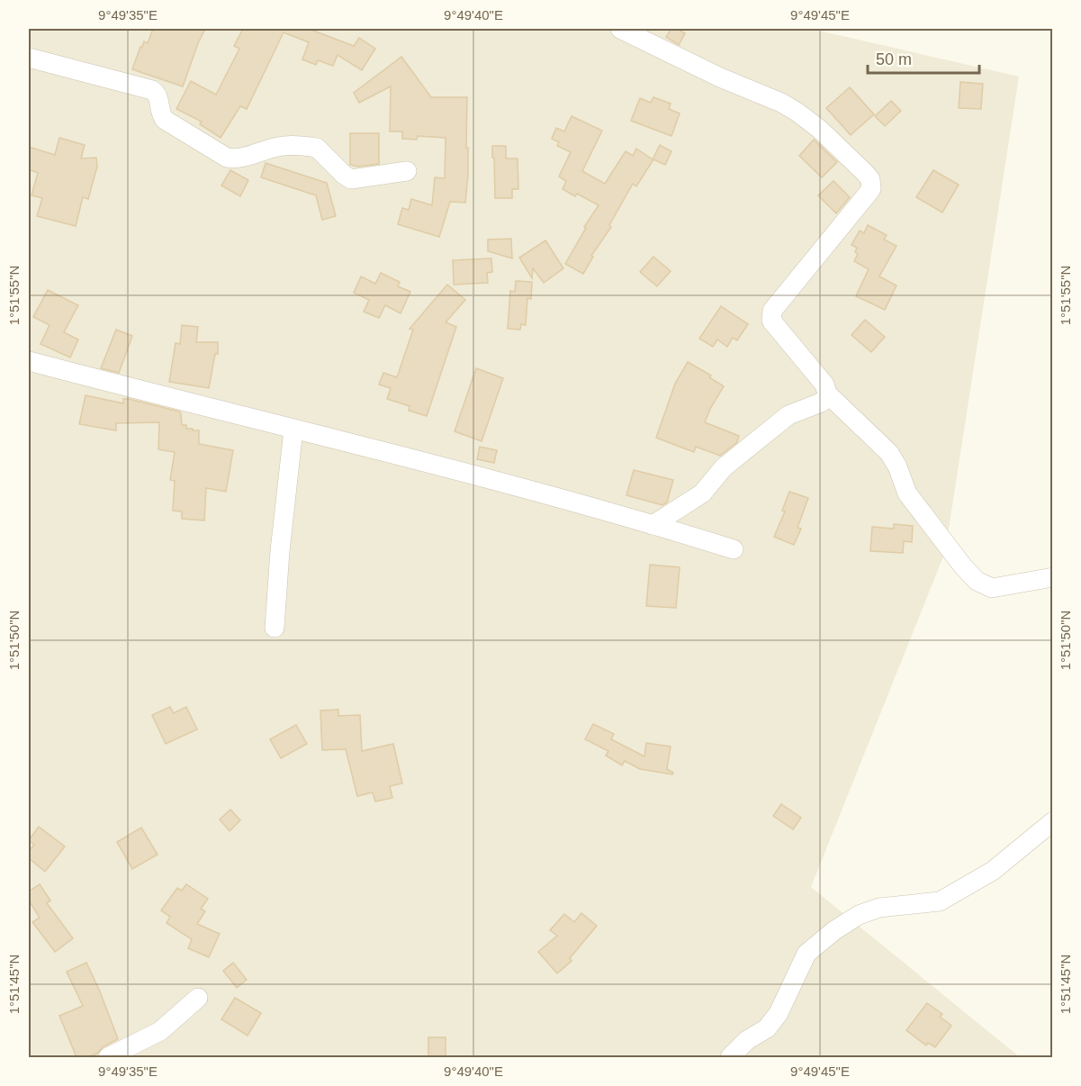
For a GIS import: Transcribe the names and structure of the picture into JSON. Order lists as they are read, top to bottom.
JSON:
{
  "scale_bar": "50 m",
  "coordinates": [
    "9°49'35\"E",
    "9°49'40\"E",
    "9°49'45\"E",
    "1°51'55\"N",
    "1°51'50\"N",
    "1°51'45\"N"
  ]
}
